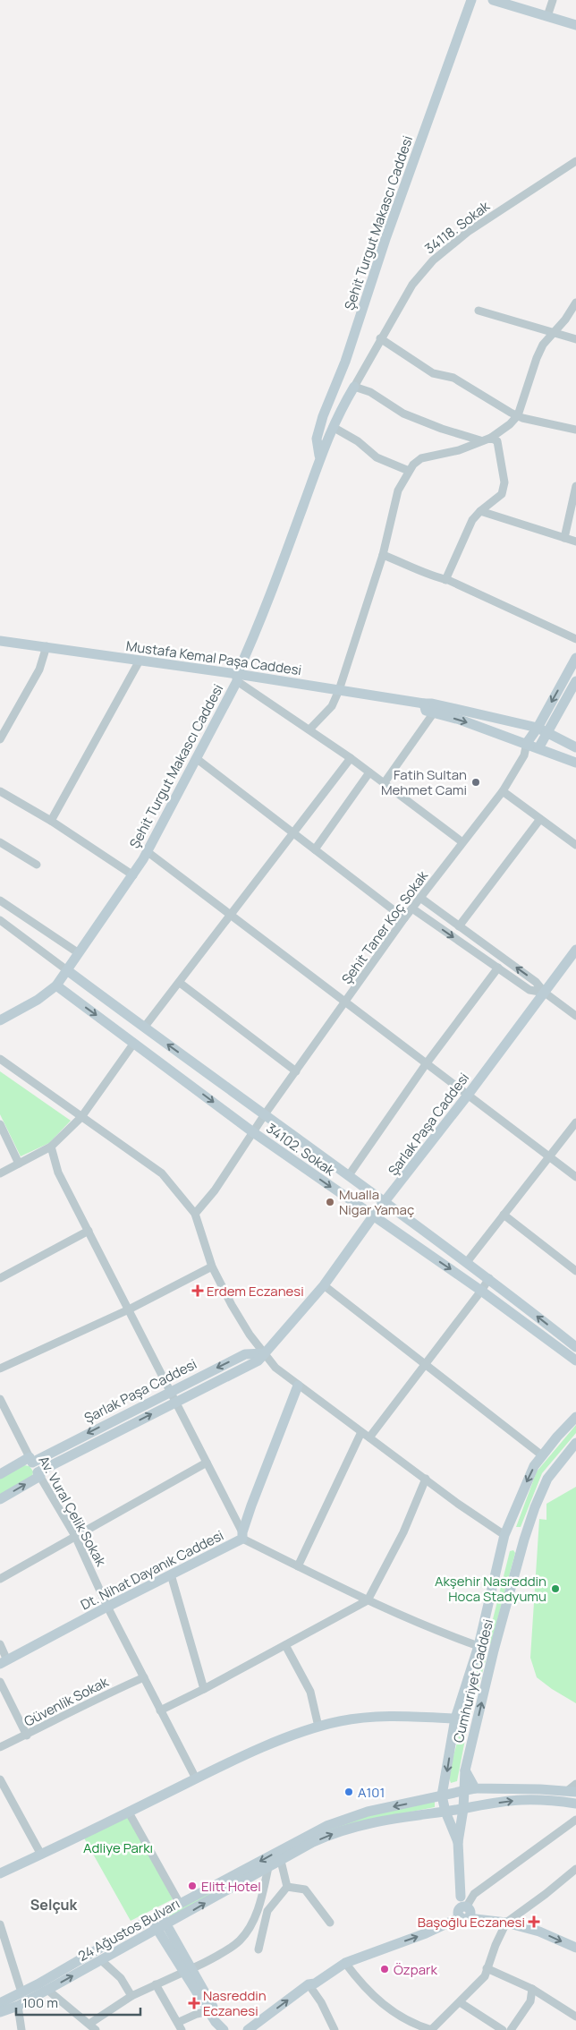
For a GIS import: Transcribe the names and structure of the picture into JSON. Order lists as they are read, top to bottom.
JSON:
{
  "streets": {
    "street": [
      "Şehit Turgut Makascı Caddesi",
      "34118. Sokak",
      "Mustafa Kemal Paşa Caddesi",
      "Şehit Taner Koç Sokak",
      "Şarlak Paşa Caddesi",
      "34102. Sokak",
      "Av. Vural Çelik Sokak",
      "Dt. Nihat Dayanık Caddesi",
      "Cumhuriyet Caddesi",
      "Güvenlik Sokak",
      "24 Ağustos Bulvarı"
    ]
  },
  "crossings": [
    ["Şehit Turgut Makascı Caddesi", "34118. Sokak"],
    ["Şehit Turgut Makascı Caddesi", "Mustafa Kemal Paşa Caddesi"],
    ["Şehit Turgut Makascı Caddesi", "34102. Sokak"],
    ["Şehit Taner Koç Sokak", "34102. Sokak"],
    ["Şarlak Paşa Caddesi", "34102. Sokak"],
    ["Şarlak Paşa Caddesi", "Av. Vural Çelik Sokak"],
    ["Av. Vural Çelik Sokak", "Dt. Nihat Dayanık Caddesi"],
    ["Av. Vural Çelik Sokak", "Güvenlik Sokak"],
    ["Cumhuriyet Caddesi", "24 Ağustos Bulvarı"]
  ],
  "districts": ["Selçuk"],
  "parks": ["Adliye Parkı"],
  "places": {
    "other": [
      "Fatih Sultan Mehmet Cami",
      "Mualla Nigar Yamaç",
      "Akşehir Nasreddin Hoca Stadyumu",
      "A101",
      "Elitt Hotel",
      "Özpark"
    ],
    "health": ["Erdem Eczanesi", "Başoğlu Eczanesi", "Nasreddin Eczanesi"]
  },
  "scale_bar": "100 m"
}
